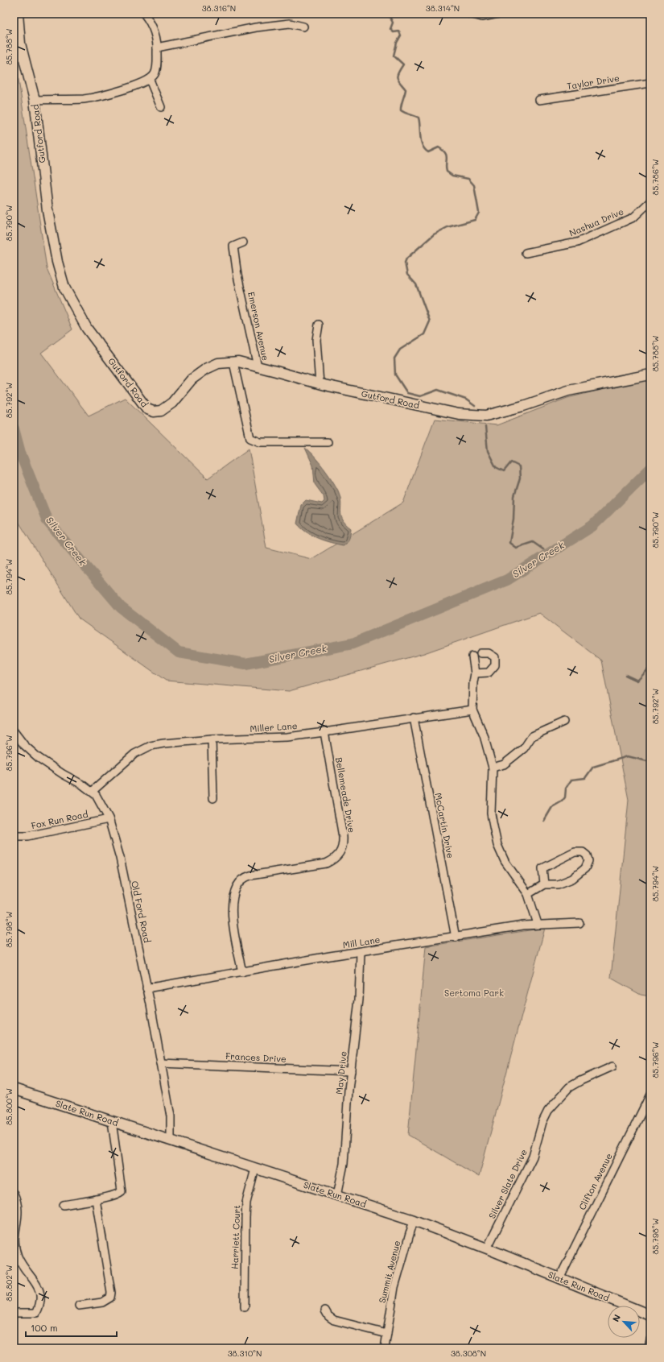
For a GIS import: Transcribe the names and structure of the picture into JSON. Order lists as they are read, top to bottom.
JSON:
{
  "streets": {
    "street": [
      "Taylor Drive",
      "Gutford Road",
      "Nashua Drive",
      "Emerson Avenue",
      "Miller Lane",
      "Bellemeade Drive",
      "Fox Run Road",
      "McCartin Drive",
      "Old Ford Road",
      "Mill Lane",
      "Frances Drive",
      "May Drive",
      "Slate Run Road",
      "Clifton Avenue",
      "Silver Slate Drive",
      "Harriett Court",
      "Summit Avenue"
    ]
  },
  "crossings": [
    ["Gutford Road", "Emerson Avenue"],
    ["Miller Lane", "Bellemeade Drive"],
    ["Miller Lane", "McCartin Drive"],
    ["Miller Lane", "Old Ford Road"],
    ["Bellemeade Drive", "Mill Lane"],
    ["Fox Run Road", "Old Ford Road"],
    ["McCartin Drive", "Mill Lane"],
    ["Old Ford Road", "Mill Lane"],
    ["Old Ford Road", "Frances Drive"],
    ["Old Ford Road", "Slate Run Road"],
    ["Mill Lane", "May Drive"],
    ["Frances Drive", "May Drive"],
    ["May Drive", "Slate Run Road"],
    ["Slate Run Road", "Clifton Avenue"],
    ["Slate Run Road", "Silver Slate Drive"],
    ["Slate Run Road", "Harriett Court"],
    ["Slate Run Road", "Summit Avenue"]
  ],
  "water": ["Silver Creek"],
  "parks": ["Sertoma Park"],
  "scale_bar": "100 m",
  "north": "top left",
  "coordinates": [
    "38.316°N",
    "38.314°N",
    "85.788°W",
    "85.786°W",
    "85.790°W",
    "85.792°W",
    "85.794°W",
    "85.796°W",
    "85.798°W",
    "85.800°W",
    "85.802°W",
    "38.310°N",
    "38.308°N"
  ]
}
